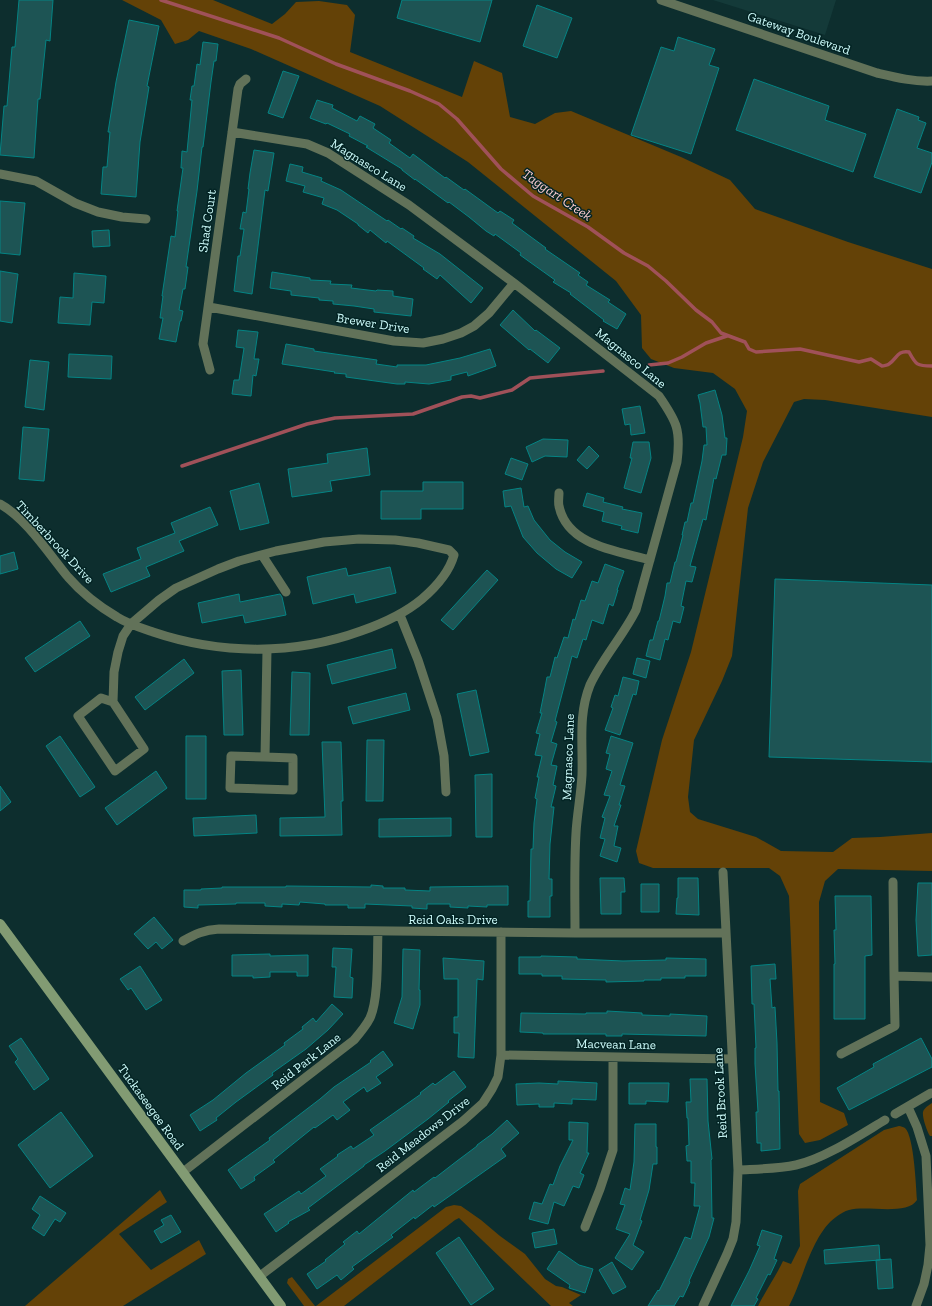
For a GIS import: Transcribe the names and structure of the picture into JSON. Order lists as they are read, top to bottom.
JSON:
{
  "streets": {
    "street": [
      "Gateway Boulevard",
      "Magnasco Lane",
      "Shad Court",
      "Brewer Drive",
      "Timberbrook Drive",
      "Reid Oaks Drive",
      "Macvean Lane",
      "Reid Park Lane",
      "Reid Brook Lane",
      "Tuckaseegee Road",
      "Reid Meadows Drive"
    ]
  },
  "crossings": [
    ["Magnasco Lane", "Shad Court"],
    ["Magnasco Lane", "Brewer Drive"],
    ["Magnasco Lane", "Reid Oaks Drive"],
    ["Shad Court", "Brewer Drive"],
    ["Reid Oaks Drive", "Reid Park Lane"],
    ["Reid Oaks Drive", "Reid Brook Lane"],
    ["Reid Oaks Drive", "Reid Meadows Drive"],
    ["Macvean Lane", "Reid Brook Lane"],
    ["Macvean Lane", "Reid Meadows Drive"],
    ["Reid Park Lane", "Tuckaseegee Road"],
    ["Tuckaseegee Road", "Reid Meadows Drive"]
  ],
  "water": ["Taggart Creek"]
}
